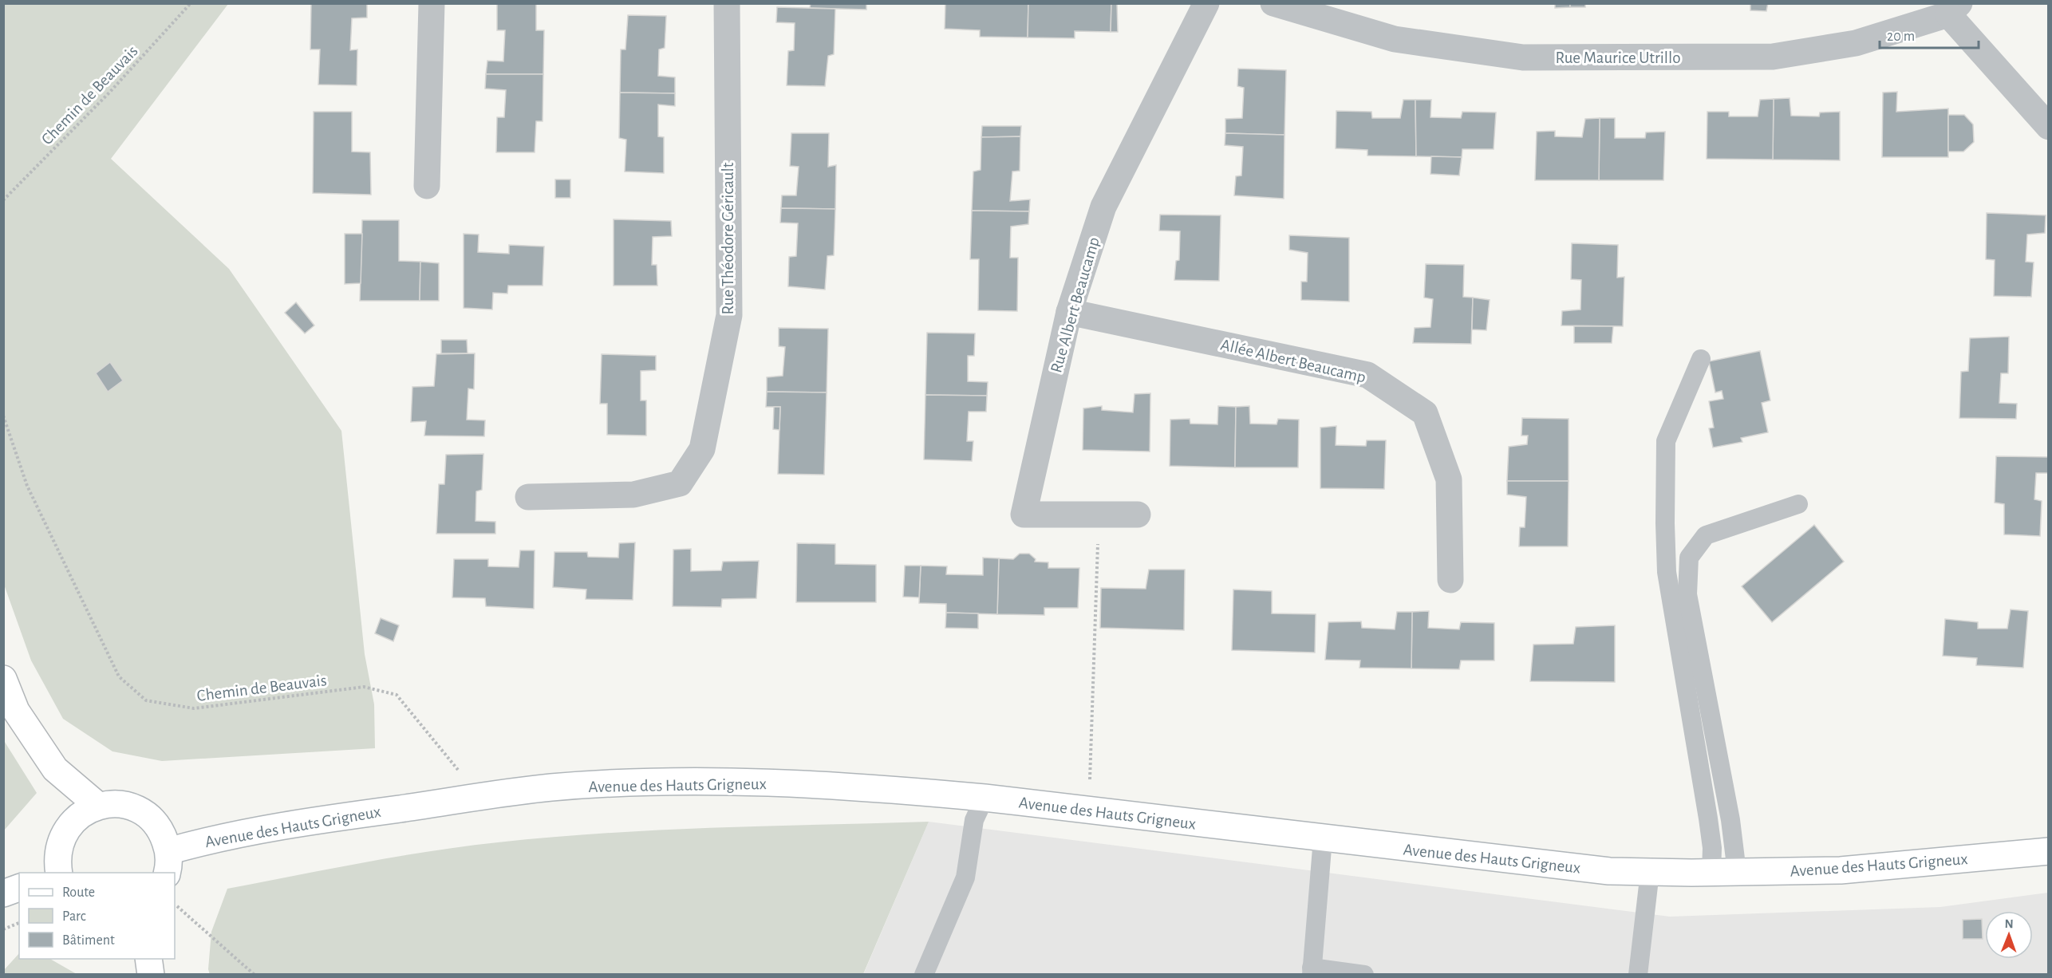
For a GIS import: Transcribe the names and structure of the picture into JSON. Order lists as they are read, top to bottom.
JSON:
{
  "streets": {
    "main road": ["Avenue des Hauts Grigneux"],
    "street": [
      "Rue Maurice Utrillo",
      "Rue Théodore Géricault",
      "Rue Albert Beaucamp",
      "Allée Albert Beaucamp"
    ],
    "path": ["Chemin de Beauvais"]
  },
  "crossings": [
    ["Chemin de Beauvais", "Avenue des Hauts Grigneux"],
    ["Rue Albert Beaucamp", "Allée Albert Beaucamp"]
  ],
  "legend": ["Route", "Parc", "Bâtiment"],
  "scale_bar": "20 m",
  "north": "top"
}
